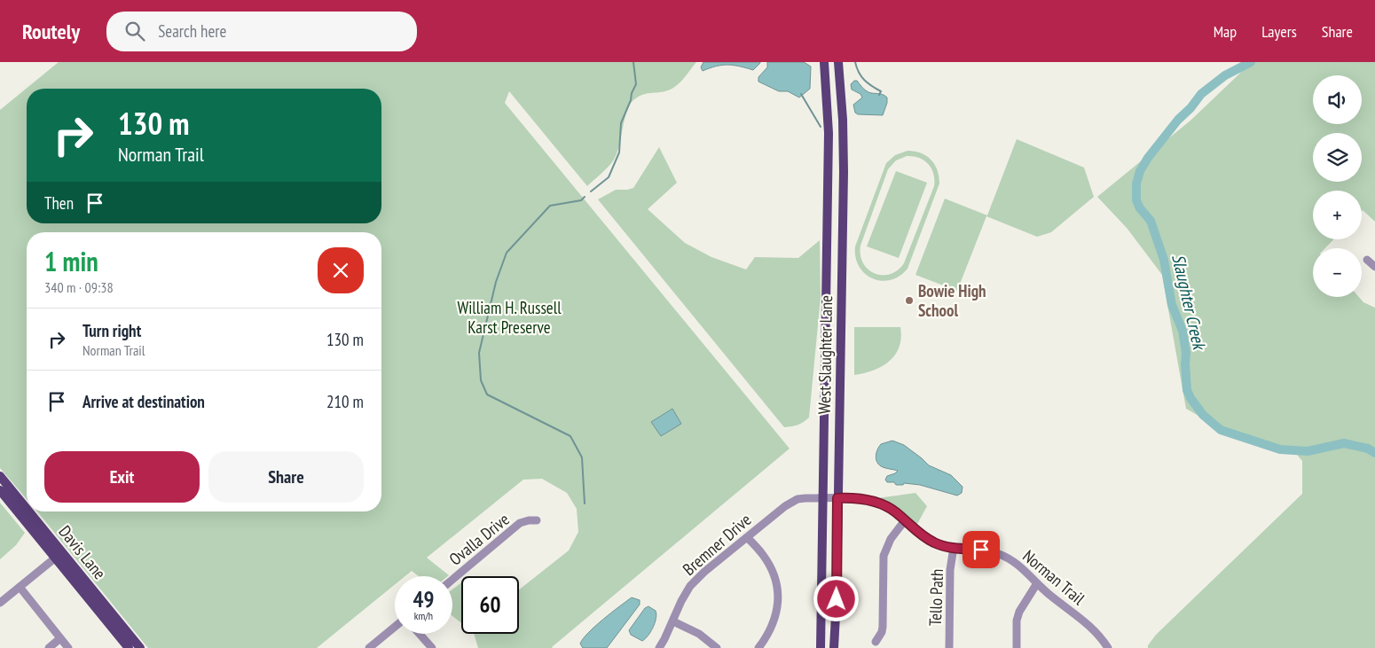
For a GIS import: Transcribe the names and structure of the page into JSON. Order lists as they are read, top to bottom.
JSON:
{
  "streets": {
    "main road": ["West Slaughter Lane", "Davis Lane"],
    "street": [
      "Ovalla Drive",
      "Bremner Drive",
      "Norman Trail",
      "Tello Path"
    ]
  },
  "crossings": [
    ["West Slaughter Lane", "Bremner Drive"],
    ["West Slaughter Lane", "Norman Trail"],
    ["Bremner Drive", "Norman Trail"],
    ["Norman Trail", "Tello Path"]
  ],
  "water": ["Slaughter Creek"],
  "parks": ["William H. Russell Karst Preserve"],
  "places": ["Bowie High School"],
  "page": {
    "header": "Routely",
    "search": "Search here",
    "nav": ["Map", "Layers", "Share"],
    "map_buttons": ["+", "−"],
    "turn": ["130 m", "Norman Trail"],
    "then": "Then",
    "heading": ["1 min", "340 m · 09:38"],
    "list": [
      {
        "name": "Turn right",
        "note": "Norman Trail",
        "value": "130 m"
      },
      {
        "name": "Arrive at destination",
        "value": "210 m"
      }
    ],
    "buttons": ["Exit", "Share"],
    "speed": "49 km/h",
    "limit": "60"
  }
}
